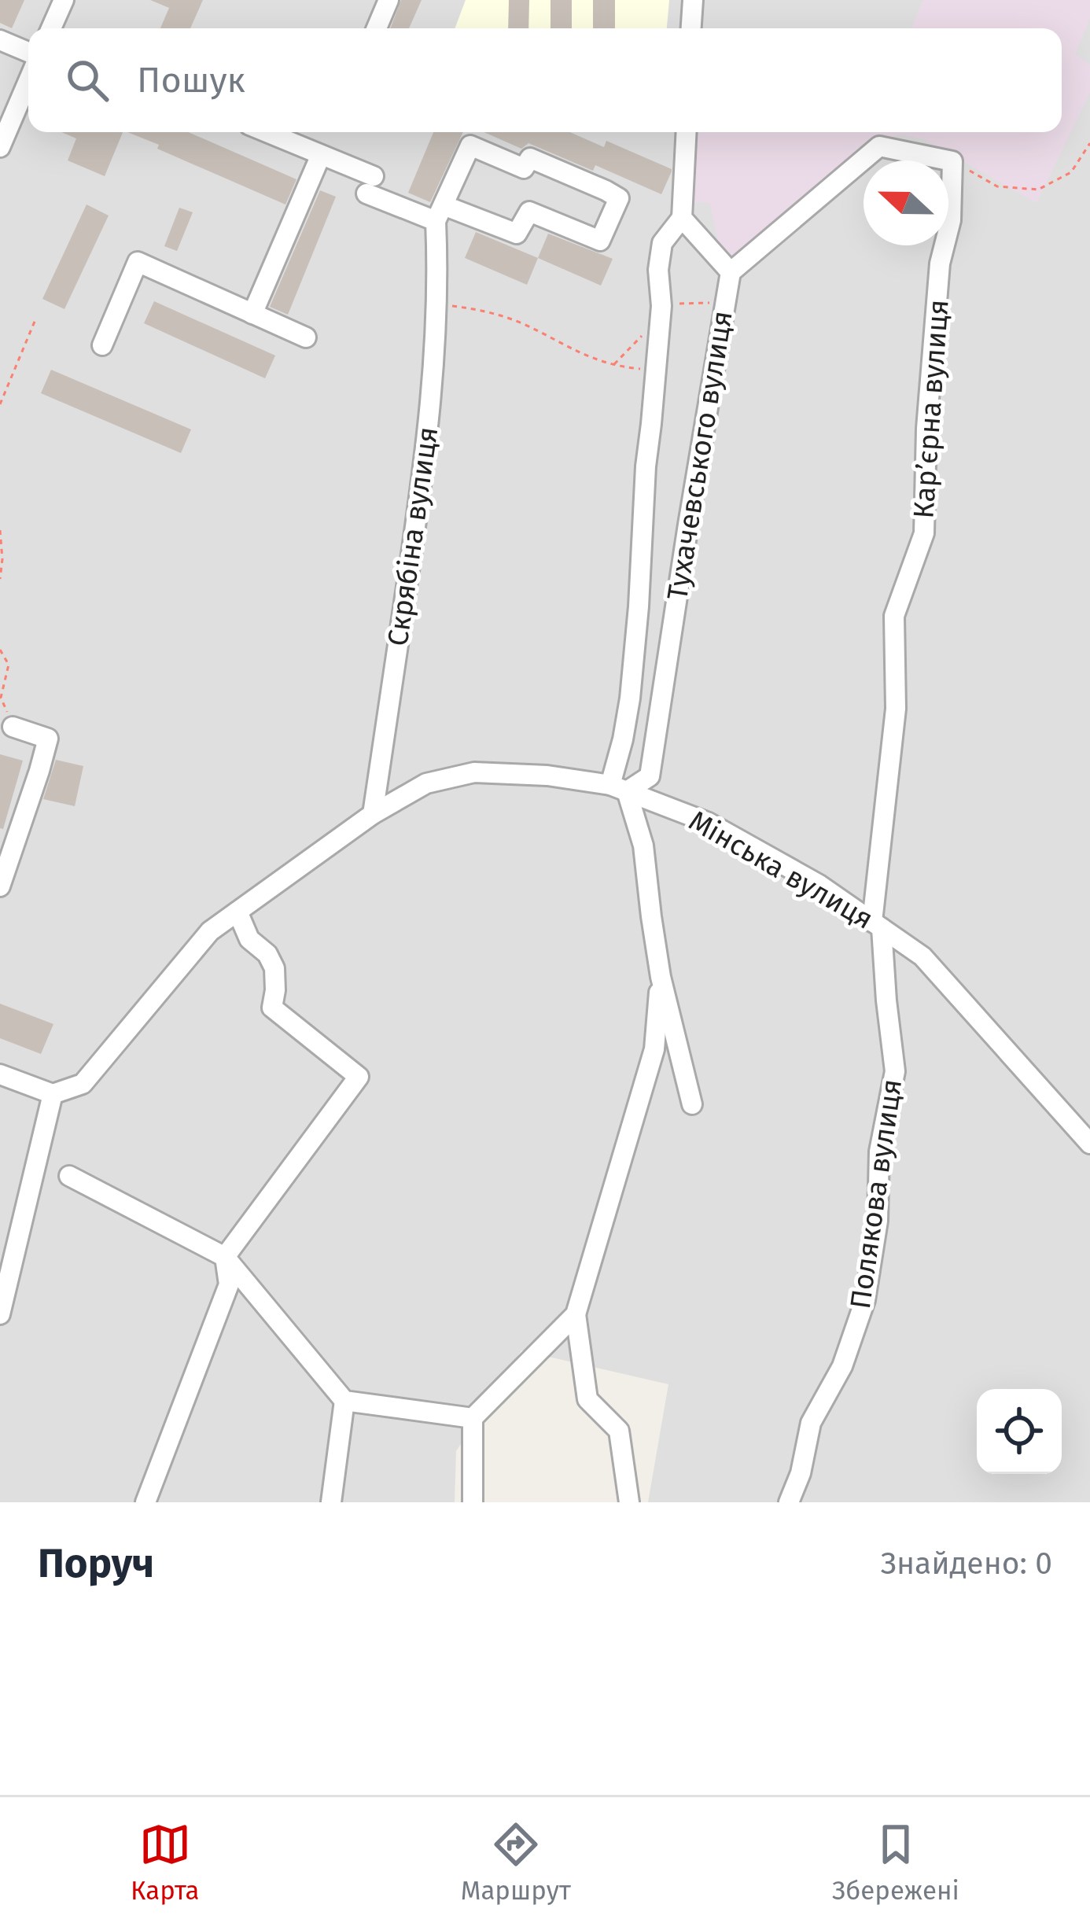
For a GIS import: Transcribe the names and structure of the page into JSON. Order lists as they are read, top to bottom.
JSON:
{
  "streets": {
    "street": [
      "Кар’єрна вулиця",
      "Тухачевського вулиця",
      "Скрябіна вулиця",
      "Мінська вулиця",
      "Полякова вулиця"
    ]
  },
  "crossings": [
    ["Кар’єрна вулиця", "Мінська вулиця"],
    ["Кар’єрна вулиця", "Полякова вулиця"],
    ["Тухачевського вулиця", "Мінська вулиця"],
    ["Скрябіна вулиця", "Мінська вулиця"],
    ["Мінська вулиця", "Полякова вулиця"]
  ],
  "north": "left",
  "page": {
    "search": "Пошук",
    "heading": ["Поруч", "Знайдено: 0"],
    "nav": ["Карта", "Маршрут", "Збережені"]
  }
}
